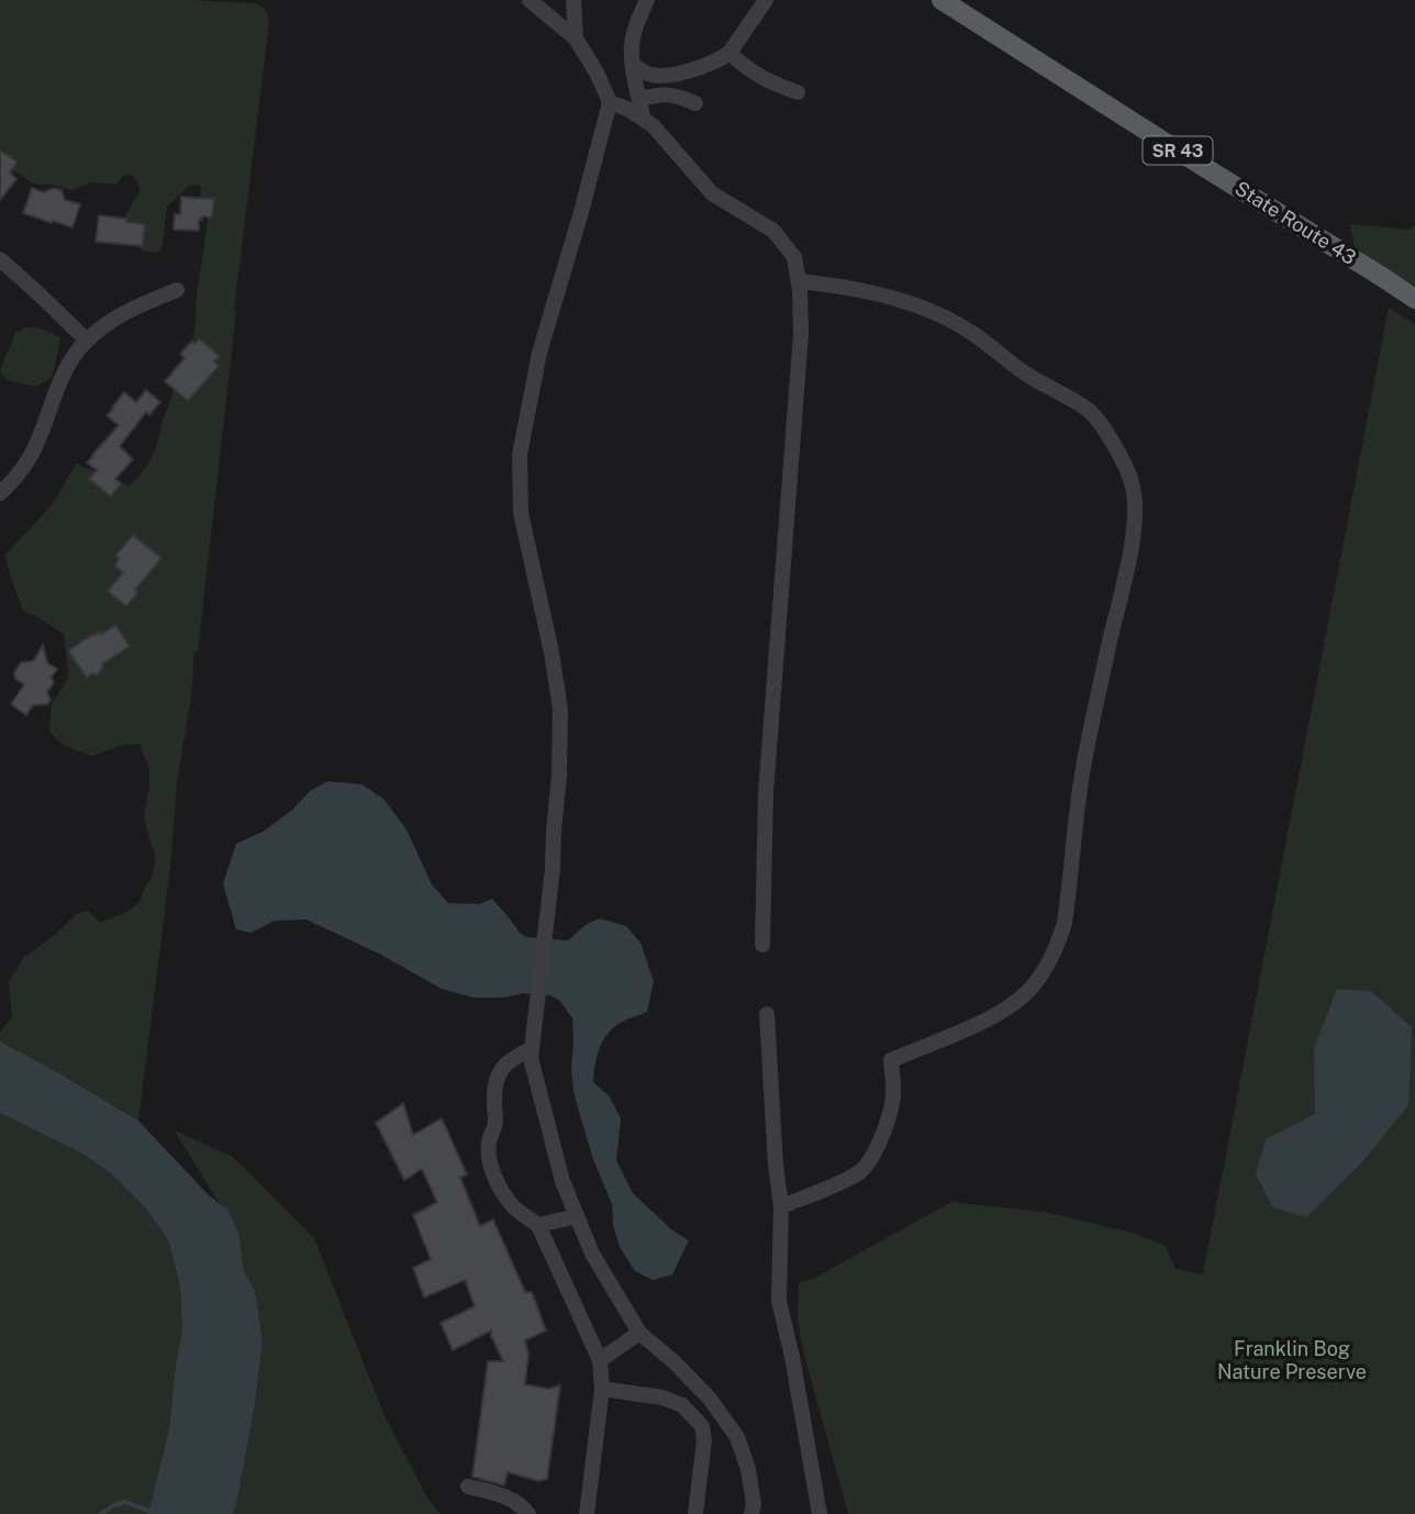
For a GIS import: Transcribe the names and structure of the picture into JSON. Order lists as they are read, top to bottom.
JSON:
{
  "streets": {
    "main road": ["SR 43", "State Route 43"]
  },
  "parks": ["Franklin Bog Nature Preserve"]
}
